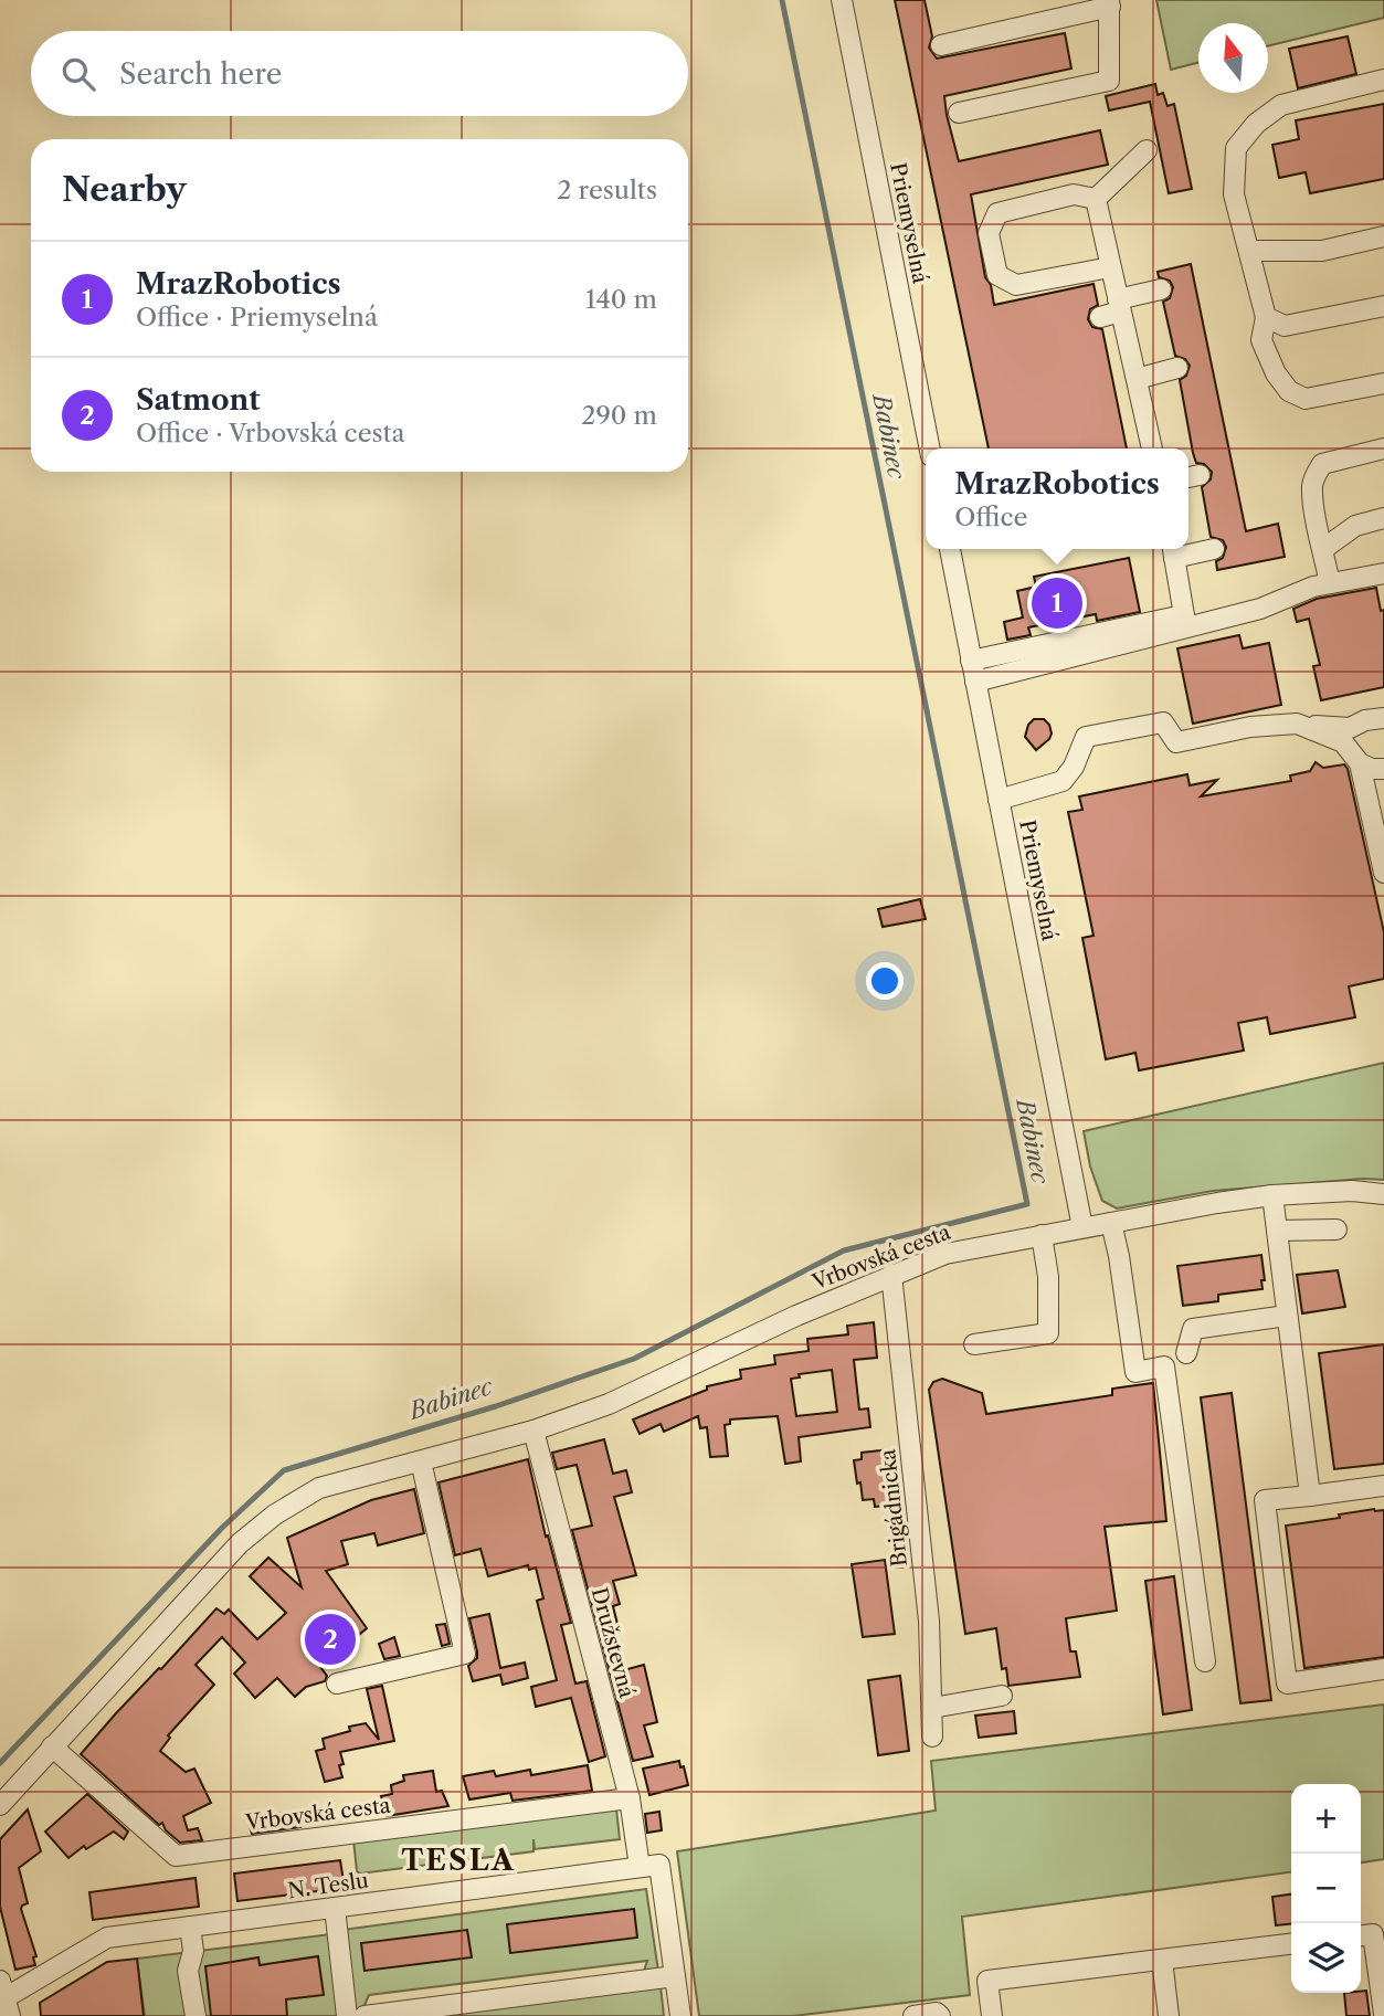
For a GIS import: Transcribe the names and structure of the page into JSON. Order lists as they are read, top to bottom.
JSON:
{
  "streets": {
    "street": [
      "Priemyselná",
      "Vrbovská cesta",
      "Brigádnicka",
      "Družstevná",
      "N. Teslu"
    ]
  },
  "crossings": [
    ["Priemyselná", "Vrbovská cesta"],
    ["Vrbovská cesta", "Brigádnicka"],
    ["Vrbovská cesta", "Družstevná"],
    ["Družstevná", "N. Teslu"]
  ],
  "districts": ["TESLA"],
  "water": ["Babinec"],
  "north": "top",
  "page": {
    "search": "Search here",
    "heading": ["Nearby", "2 results"],
    "list": [
      {
        "mark": "1",
        "name": "MrazRobotics",
        "note": "Office · Priemyselná",
        "value": "140 m"
      },
      {
        "mark": "2",
        "name": "Satmont",
        "note": "Office · Vrbovská cesta",
        "value": "290 m"
      }
    ],
    "popup": ["MrazRobotics", "Office"],
    "pins": ["1", "2"],
    "map_buttons": ["+", "−"]
  }
}
